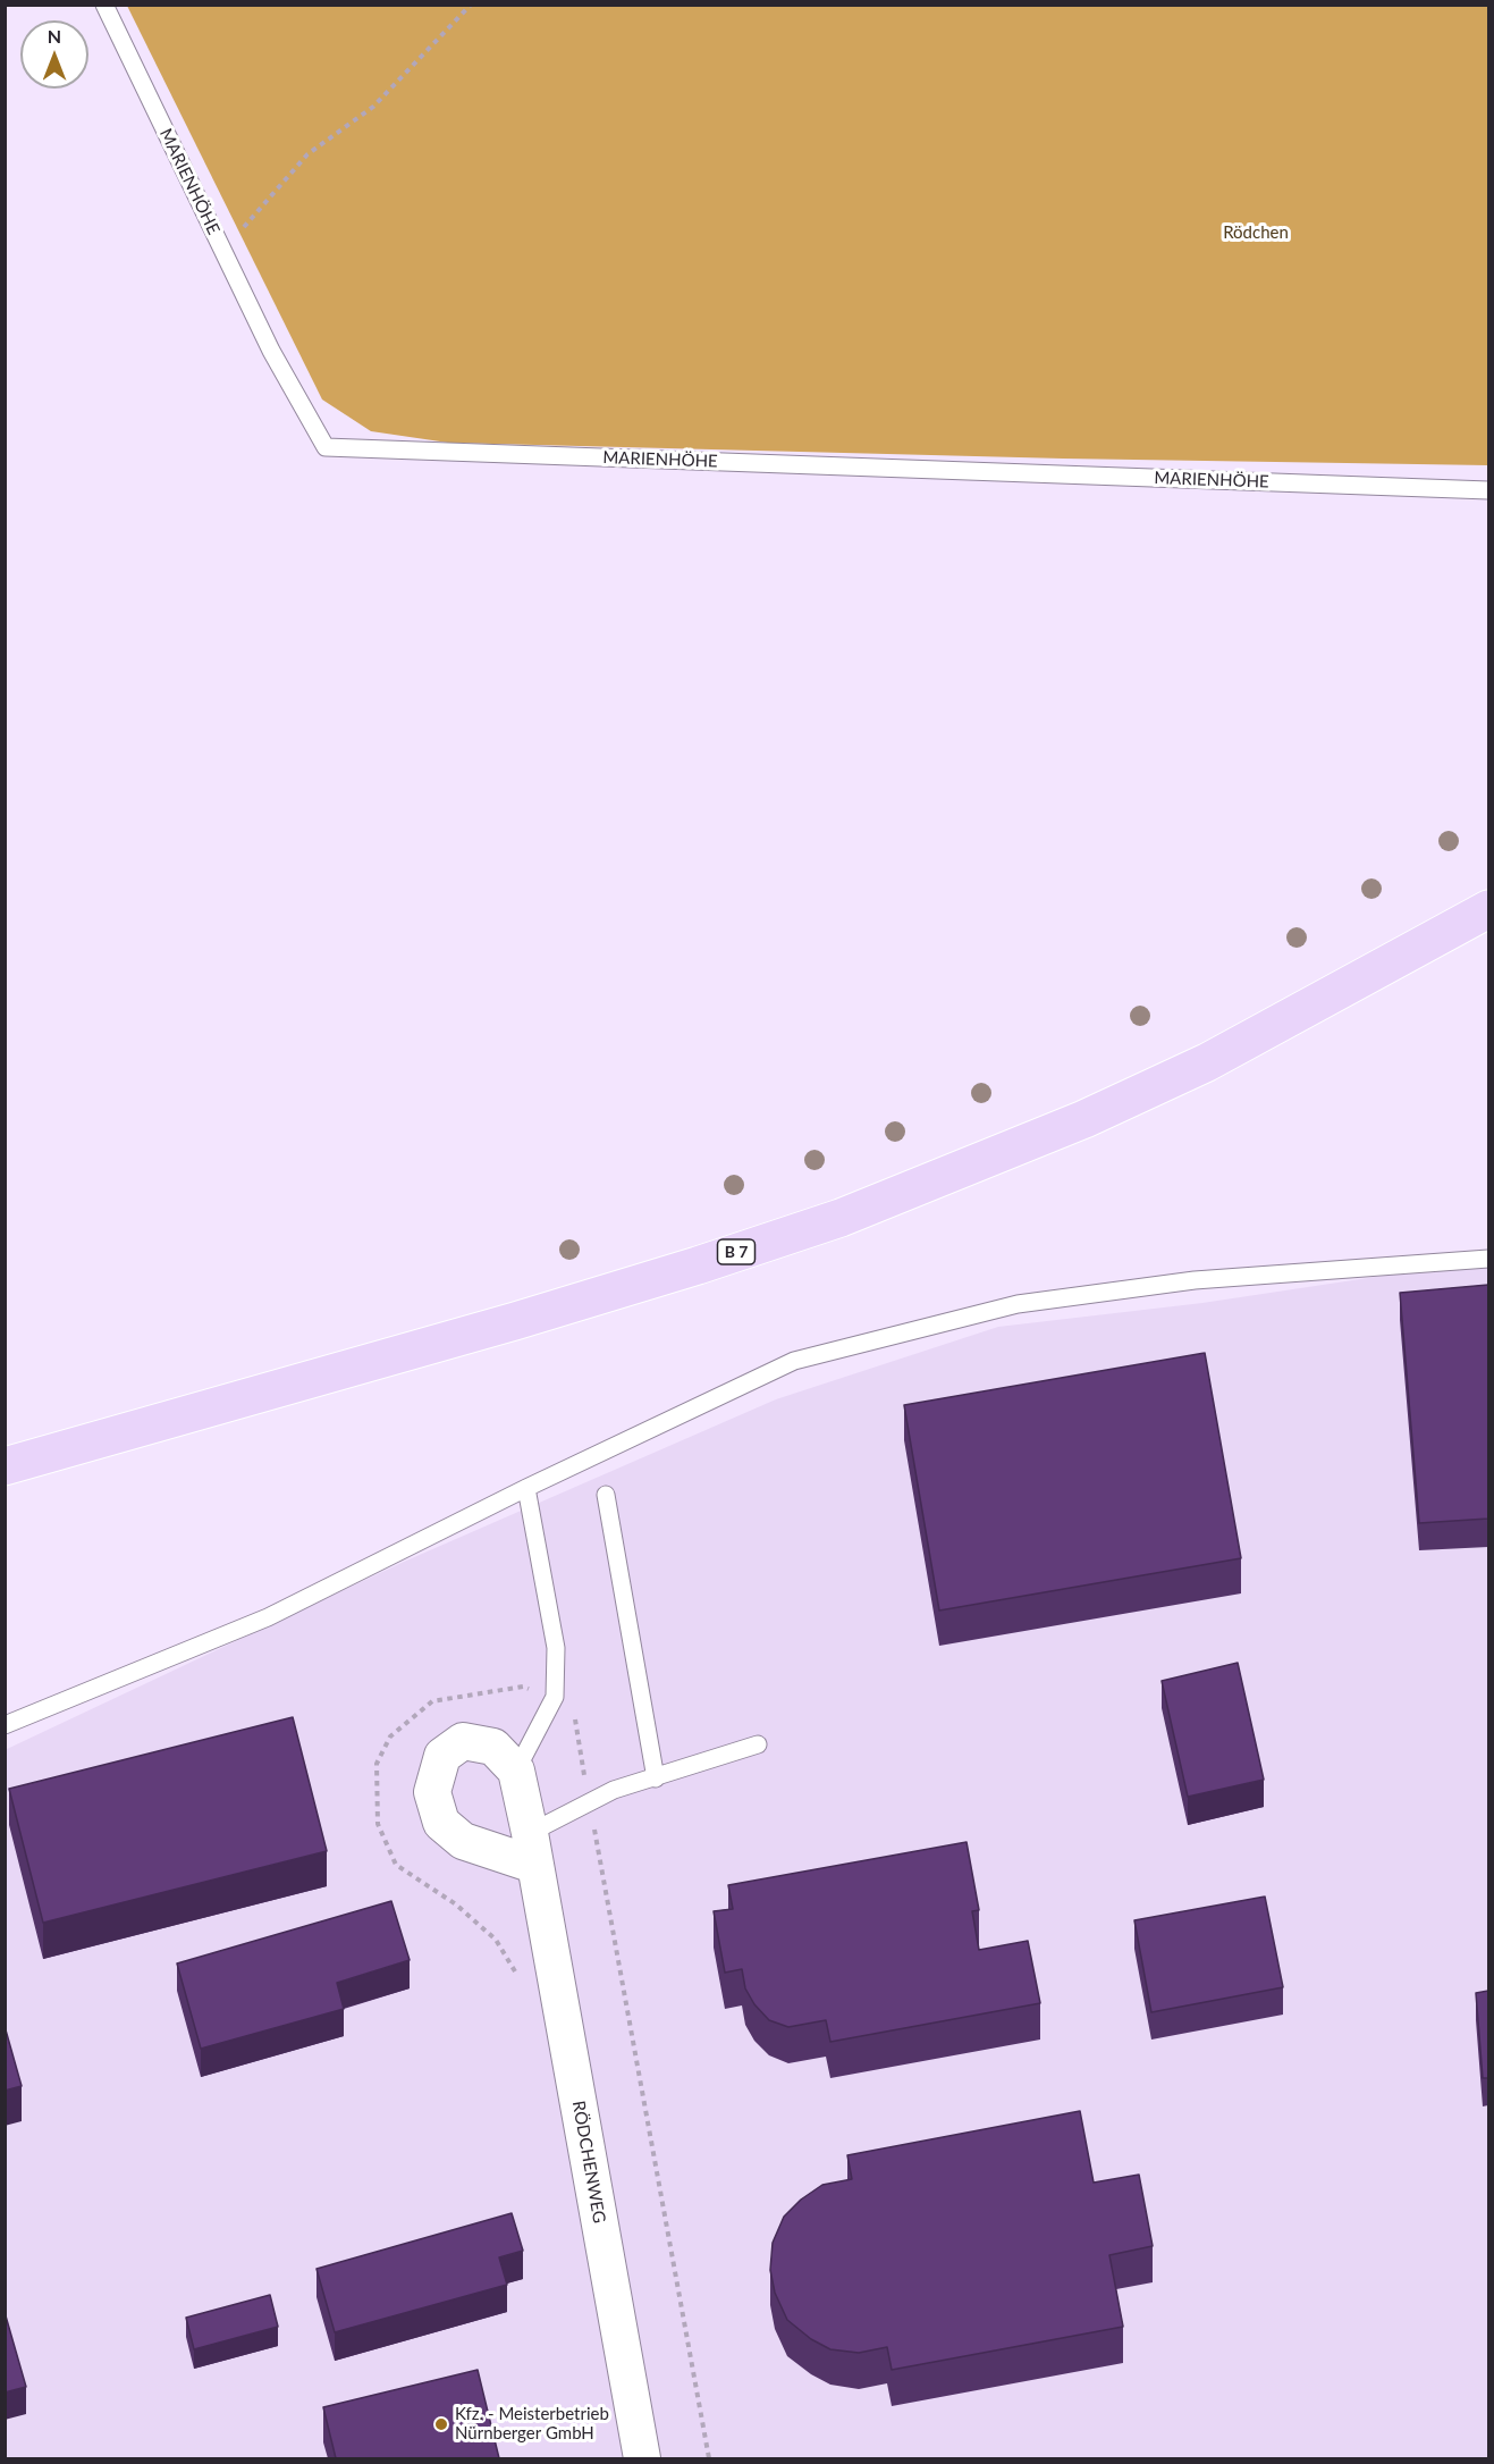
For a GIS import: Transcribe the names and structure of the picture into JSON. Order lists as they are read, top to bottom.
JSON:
{
  "streets": {
    "main road": ["B 7"],
    "street": ["RÖDCHENWEG"],
    "lane": ["MARIENHÖHE"]
  },
  "parks": ["Rödchen"],
  "places": ["Kfz. - Meisterbetrieb Nürnberger GmbH"],
  "north": "top"
}
